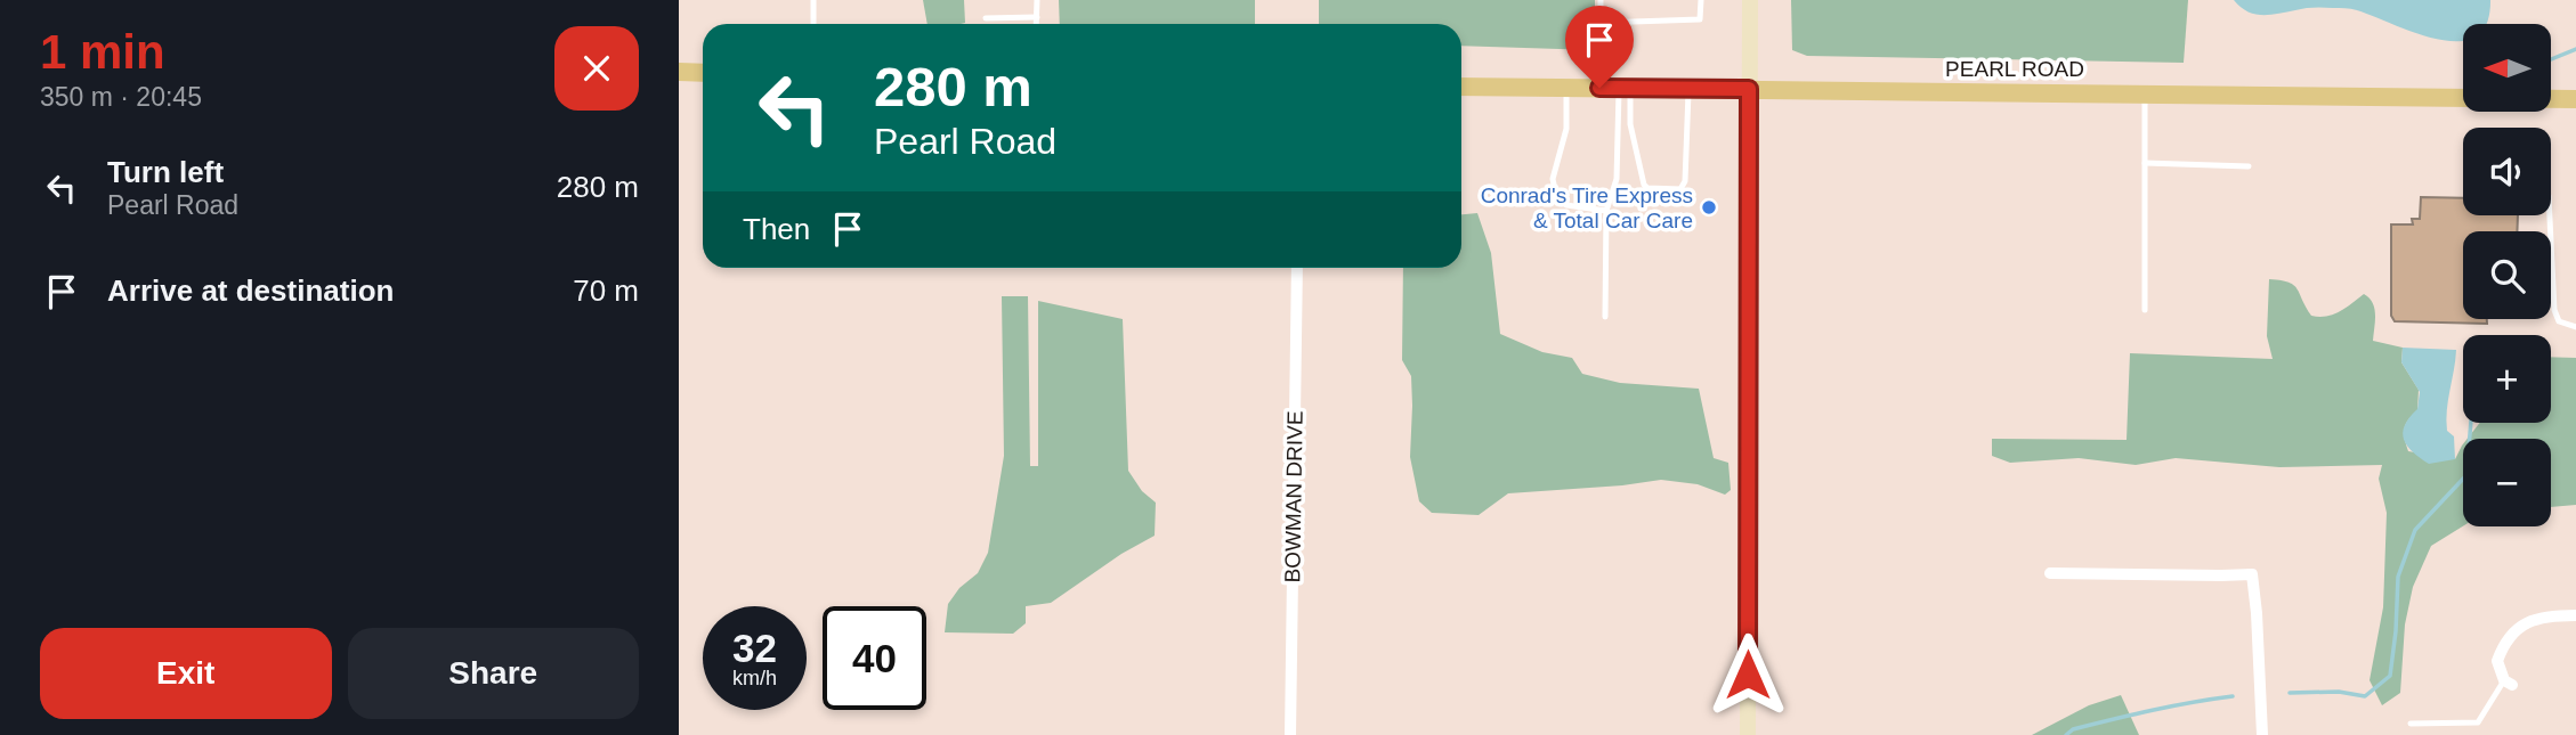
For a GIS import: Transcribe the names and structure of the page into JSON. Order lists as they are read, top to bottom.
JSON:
{
  "streets": {
    "main road": ["PEARL ROAD"],
    "street": ["BOWMAN DRIVE"]
  },
  "places": ["Conrad's Tire Express & Total Car Care"],
  "north": "left",
  "page": {
    "heading": ["1 min", "350 m · 20:45"],
    "map_buttons": ["+", "−"],
    "turn": ["280 m", "Pearl Road"],
    "list": [
      {
        "name": "Turn left",
        "note": "Pearl Road",
        "value": "280 m"
      },
      {
        "name": "Arrive at destination",
        "value": "70 m"
      }
    ],
    "then": "Then",
    "speed": "32 km/h",
    "limit": "40",
    "buttons": ["Exit", "Share"]
  }
}
